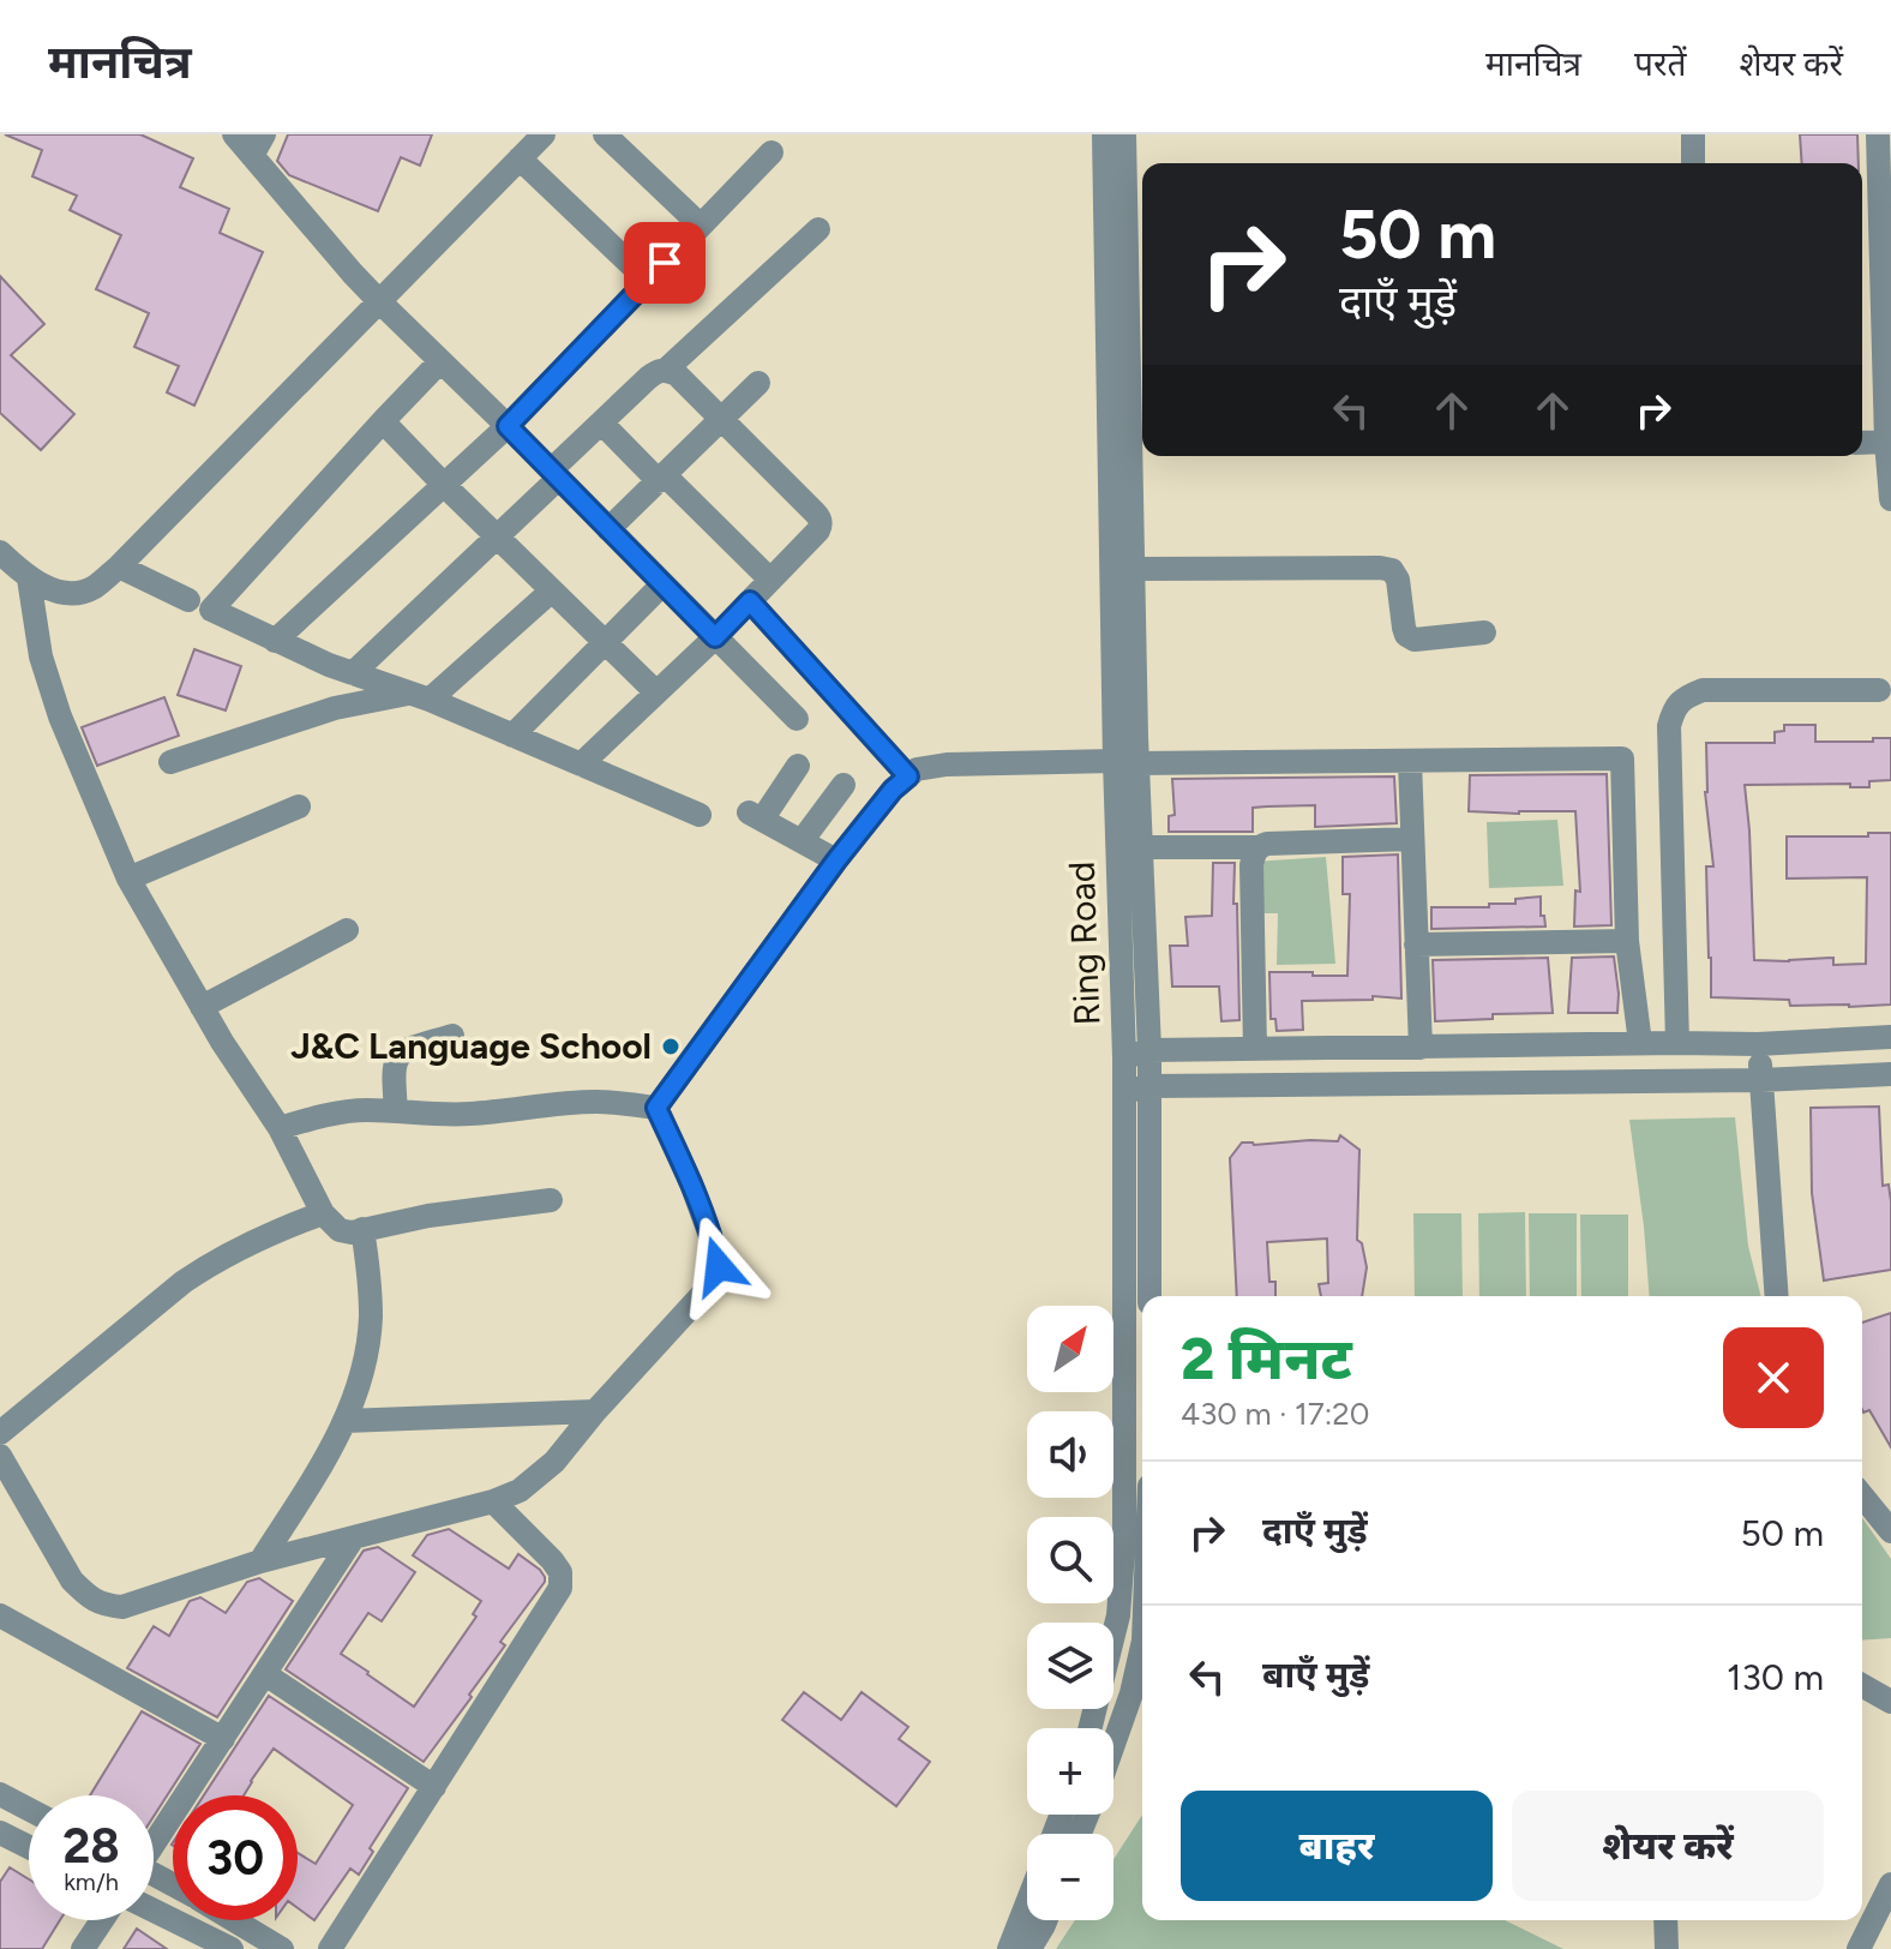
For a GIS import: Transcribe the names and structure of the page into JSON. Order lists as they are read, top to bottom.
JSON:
{
  "streets": {
    "street": ["Ring Road"]
  },
  "places": ["J&C Language School"],
  "north": "top right",
  "page": {
    "header": "मानचित्र",
    "nav": ["मानचित्र", "परतें", "शेयर करें"],
    "turn": ["50 m", "दाएँ मुड़ें"],
    "heading": ["2 मिनट", "430 m · 17:20"],
    "map_buttons": ["+", "−"],
    "list": [
      {
        "name": "दाएँ मुड़ें",
        "value": "50 m"
      },
      {
        "name": "बाएँ मुड़ें",
        "value": "130 m"
      }
    ],
    "buttons": ["बाहर", "शेयर करें"],
    "speed": "28 km/h",
    "limit": "30"
  }
}
